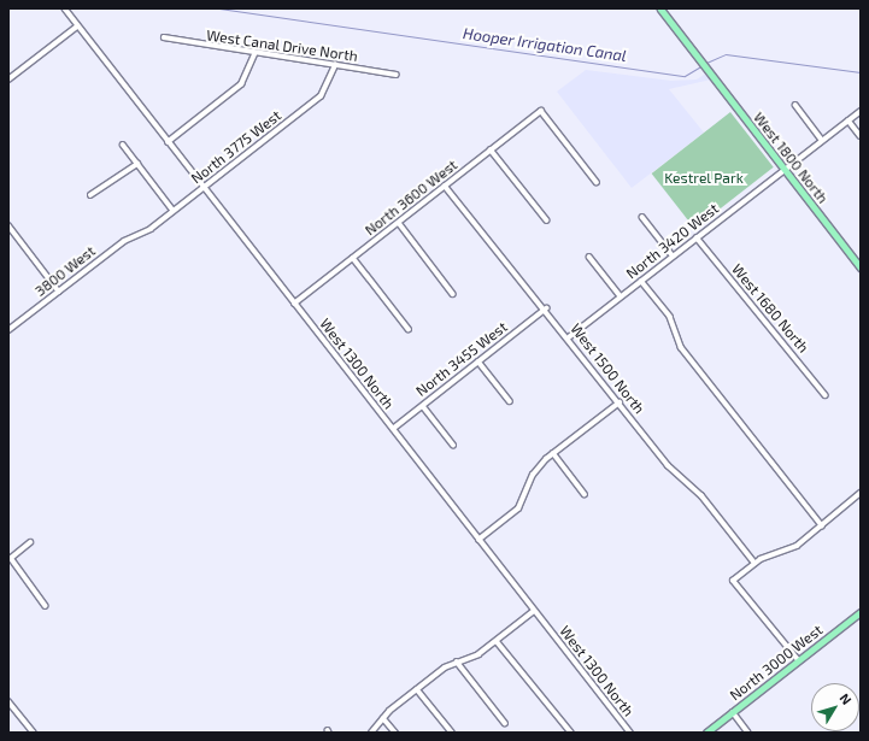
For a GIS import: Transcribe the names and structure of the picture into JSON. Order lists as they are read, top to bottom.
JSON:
{
  "streets": {
    "main road": ["West 1800 North", "North 3000 West"],
    "street": [
      "West Canal Drive North",
      "North 3775 West",
      "North 3600 West",
      "North 3420 West",
      "3800 West",
      "West 1680 North",
      "North 3455 West",
      "West 1300 North",
      "West 1500 North"
    ]
  },
  "crossings": [
    ["West Canal Drive North", "North 3775 West"],
    ["North 3775 West", "3800 West"],
    ["North 3775 West", "West 1300 North"],
    ["West 1800 North", "North 3420 West"],
    ["North 3600 West", "West 1300 North"],
    ["North 3600 West", "West 1500 North"],
    ["North 3420 West", "West 1680 North"],
    ["North 3420 West", "West 1500 North"],
    ["North 3455 West", "West 1300 North"],
    ["North 3455 West", "West 1500 North"]
  ],
  "water": ["Hooper Irrigation Canal"],
  "parks": ["Kestrel Park"],
  "north": "top right"
}
